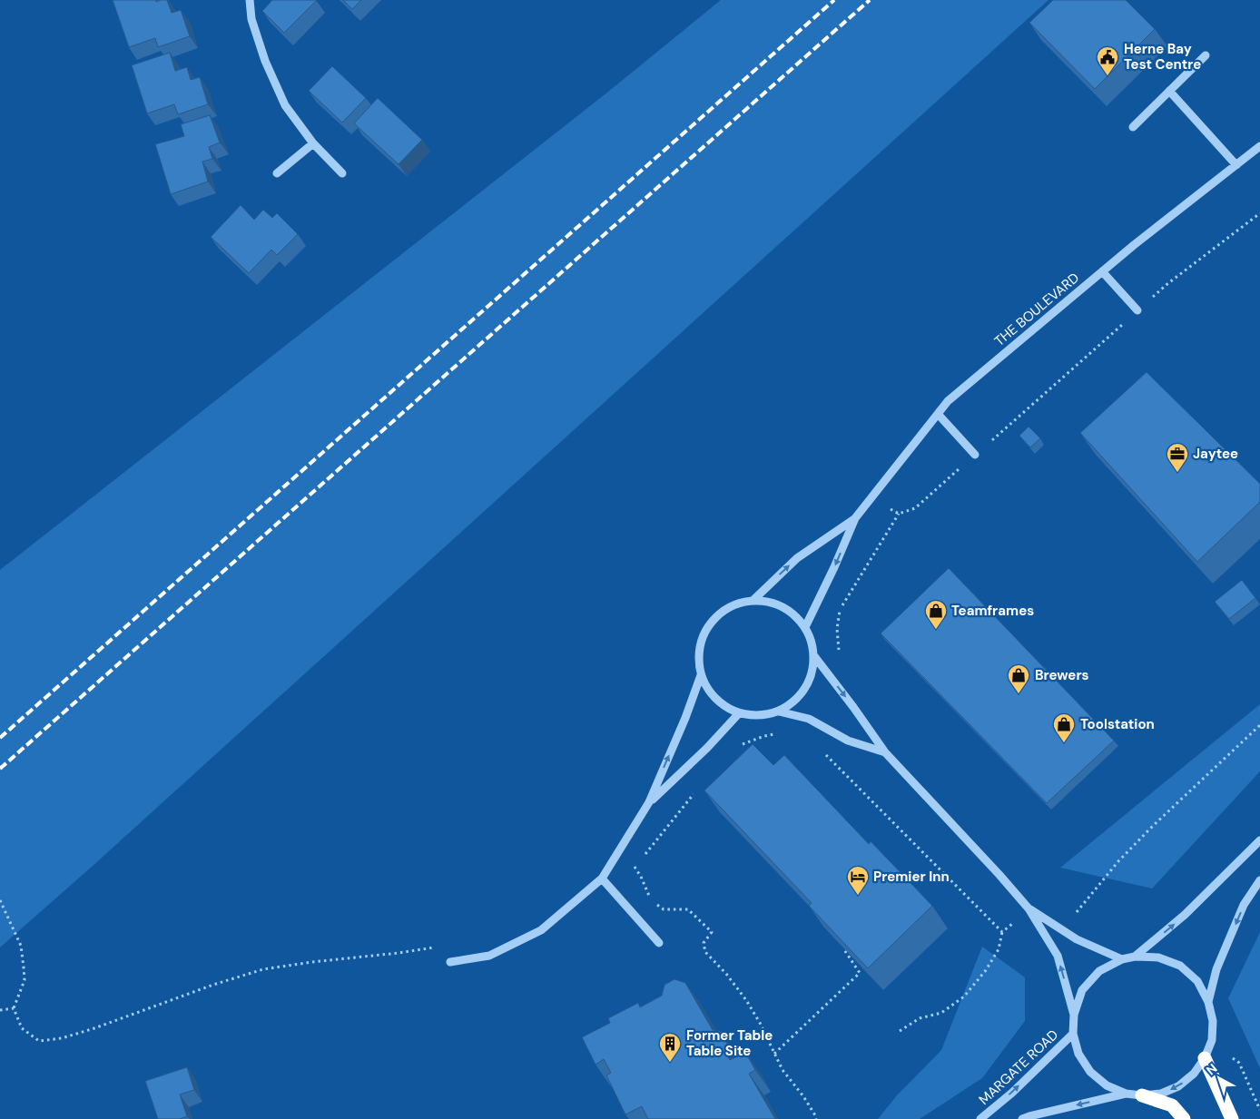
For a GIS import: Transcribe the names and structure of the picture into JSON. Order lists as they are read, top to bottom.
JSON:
{
  "streets": {
    "street": ["THE BOULEVARD", "MARGATE ROAD"]
  },
  "one_way": ["MARGATE ROAD"],
  "places": {
    "public building": ["Herne Bay Test Centre"],
    "office": ["Jaytee"],
    "shop": ["Teamframes", "Brewers", "Toolstation"],
    "hotel": ["Premier Inn"],
    "building": ["Former Table Table Site"]
  },
  "north": "top left"
}
